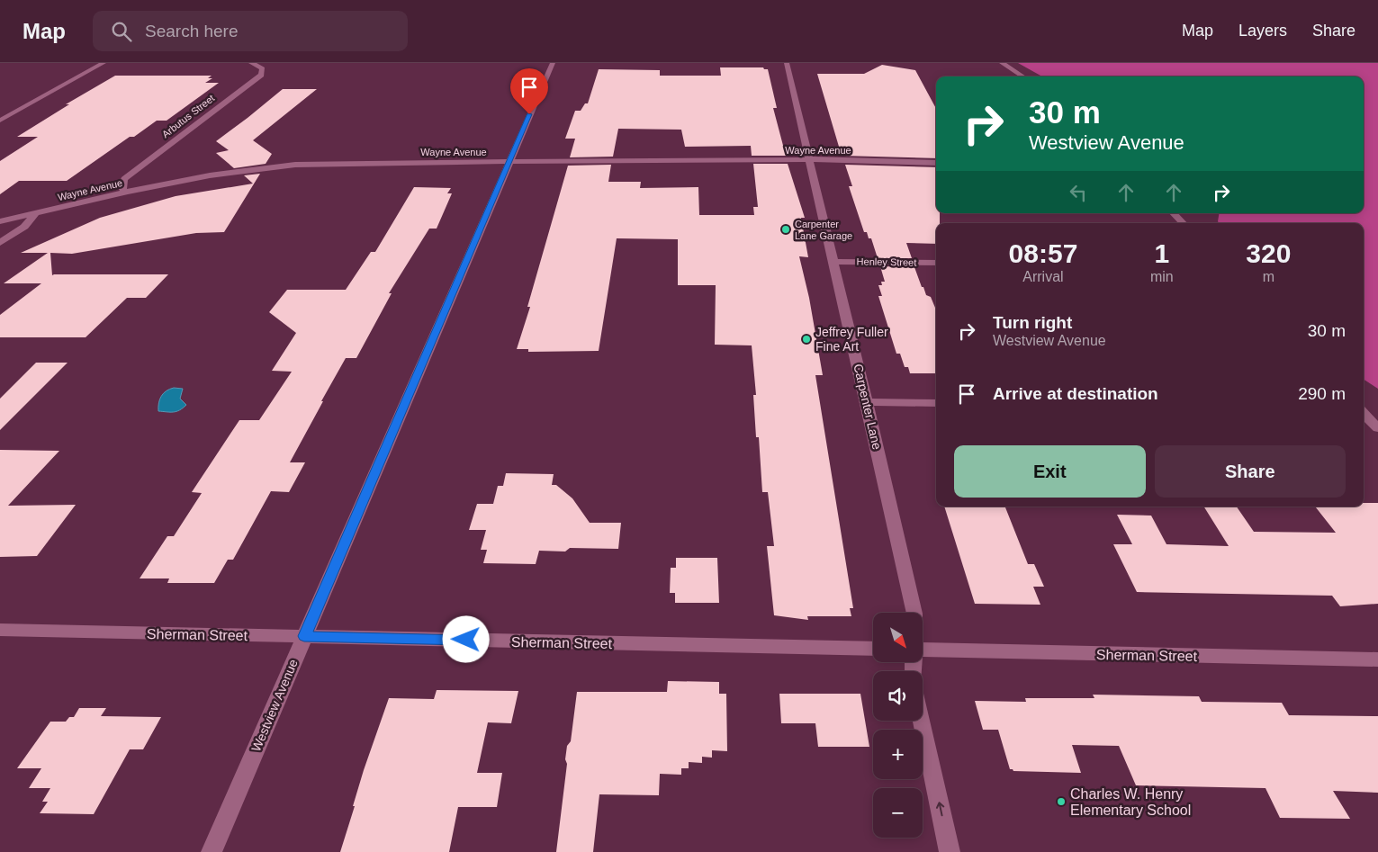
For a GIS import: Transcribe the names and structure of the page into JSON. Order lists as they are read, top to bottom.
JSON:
{
  "streets": {
    "street": [
      "Arbutus Street",
      "Wayne Avenue",
      "Henley Street",
      "Carpenter Lane",
      "Sherman Street",
      "Westview Avenue"
    ]
  },
  "crossings": [
    ["Arbutus Street", "Wayne Avenue"],
    ["Wayne Avenue", "Carpenter Lane"],
    ["Wayne Avenue", "Westview Avenue"],
    ["Henley Street", "Carpenter Lane"],
    ["Sherman Street", "Westview Avenue"]
  ],
  "places": ["Carpenter Lane Garage", "Jeffrey Fuller Fine Art", "Charles W. Henry Elementary School"],
  "north": "bottom right",
  "page": {
    "header": "Map",
    "search": "Search here",
    "nav": ["Map", "Layers", "Share"],
    "turn": ["30 m", "Westview Avenue"],
    "eta": [
      "08:57",
      "Arrival",
      "1",
      "min",
      "320",
      "m"
    ],
    "list": [
      {
        "name": "Turn right",
        "note": "Westview Avenue",
        "value": "30 m"
      },
      {
        "name": "Arrive at destination",
        "value": "290 m"
      }
    ],
    "buttons": ["Exit", "Share"],
    "map_buttons": ["+", "−"]
  }
}
